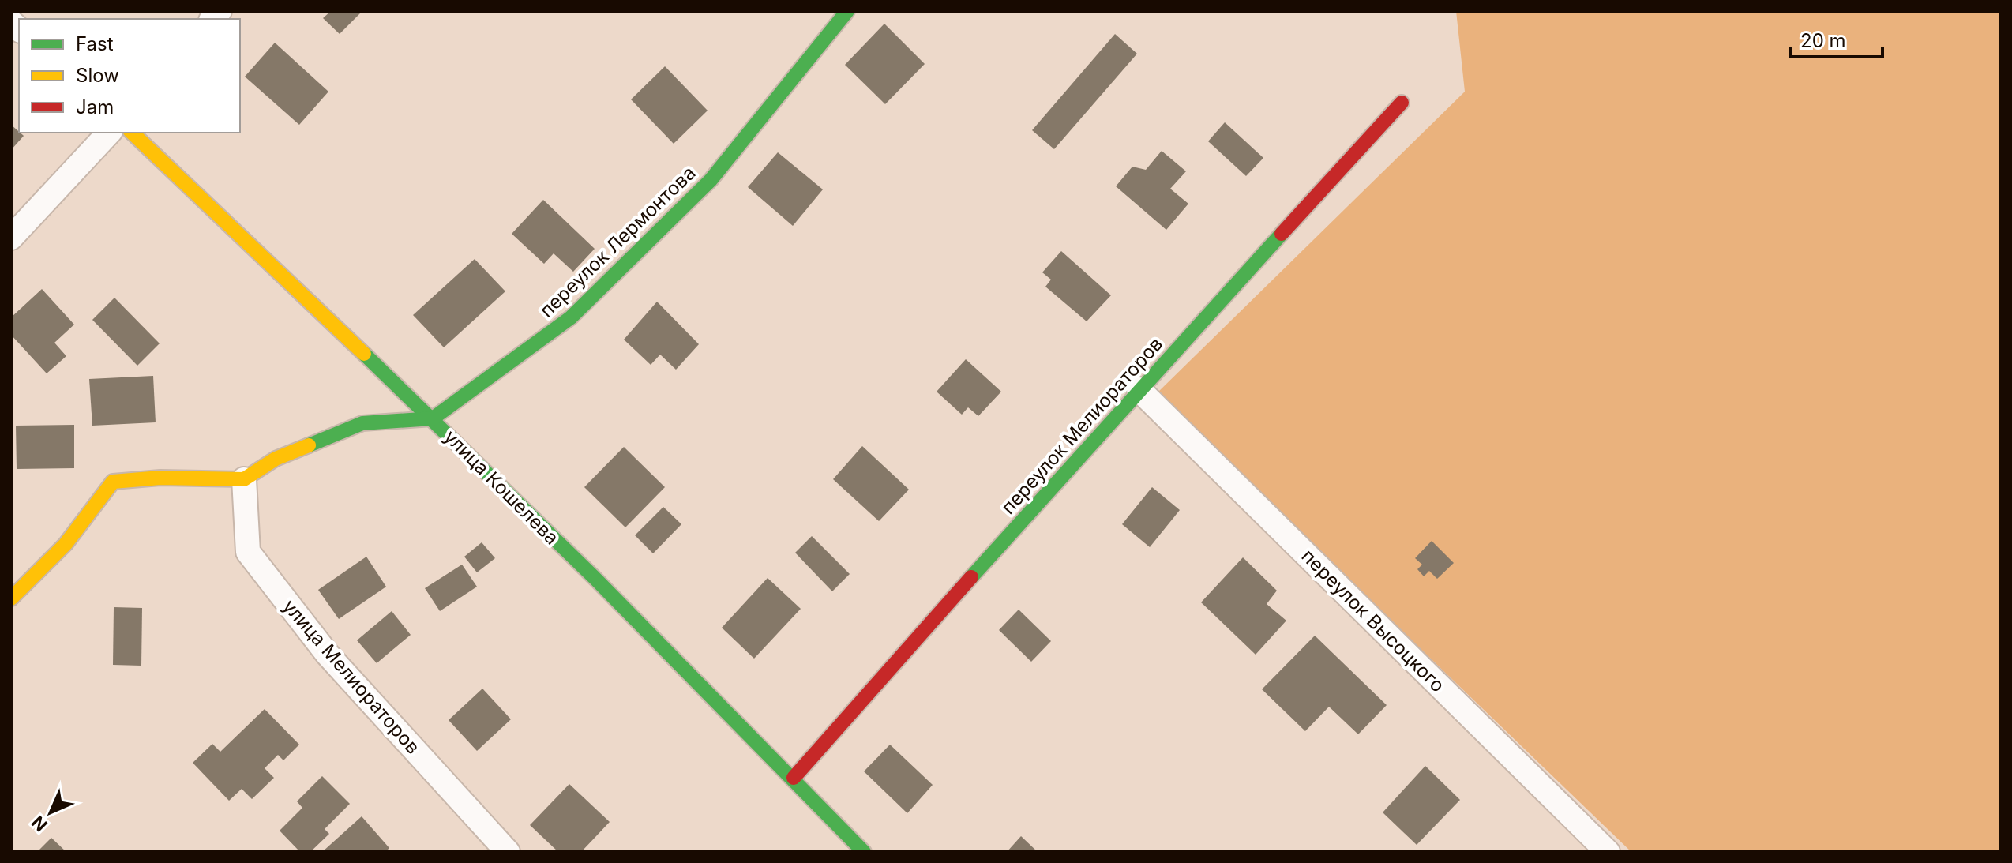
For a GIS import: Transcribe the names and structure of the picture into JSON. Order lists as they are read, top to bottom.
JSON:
{
  "streets": {
    "street": [
      "переулок Лермонтова",
      "переулок Мелиораторов",
      "улица Кошелева",
      "переулок Высоцкого",
      "улица Мелиораторов"
    ]
  },
  "crossings": [
    ["переулок Лермонтова", "улица Кошелева"],
    ["переулок Мелиораторов", "улица Кошелева"],
    ["переулок Мелиораторов", "переулок Высоцкого"]
  ],
  "legend": ["Fast", "Slow", "Jam"],
  "scale_bar": "20 m",
  "north": "bottom left"
}
